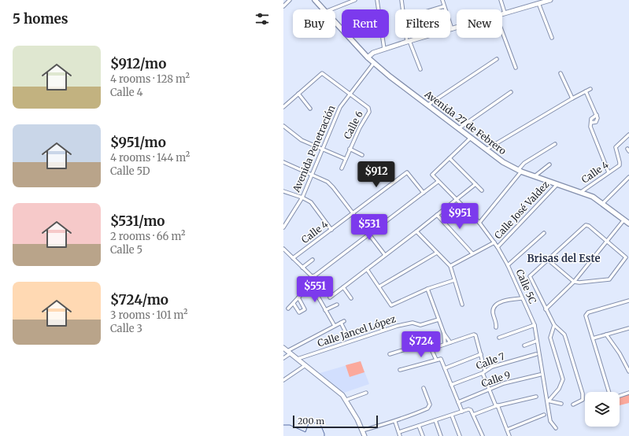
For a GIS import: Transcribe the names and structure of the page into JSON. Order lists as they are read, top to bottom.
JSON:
{
  "streets": {
    "main road": ["Avenida 27 de Febrero"],
    "street": [
      "Calle 6",
      "Avenida Penetración",
      "Calle 4",
      "Calle José Valdez",
      "Calle 5C",
      "Calle Jancel López",
      "Calle 7",
      "Calle 9"
    ]
  },
  "crossings": [
    ["Avenida 27 de Febrero", "Avenida Penetración"],
    ["Avenida 27 de Febrero", "Calle 4"],
    ["Avenida 27 de Febrero", "Calle José Valdez"],
    ["Calle 6", "Avenida Penetración"],
    ["Calle José Valdez", "Calle 5C"]
  ],
  "districts": ["Brisas del Este"],
  "scale_bar": "200 m",
  "page": {
    "heading": "5 homes",
    "chip": [
      "Buy",
      "Rent",
      "Filters",
      "New"
    ],
    "list": [
      {
        "name": "$912/mo",
        "note": "4 rooms · 128 m² · Calle 4"
      },
      {
        "name": "$951/mo",
        "note": "4 rooms · 144 m² · Calle 5D"
      },
      {
        "name": "$531/mo",
        "note": "2 rooms · 66 m² · Calle 5"
      },
      {
        "name": "$724/mo",
        "note": "3 rooms · 101 m² · Calle 3"
      }
    ],
    "price": [
      "$912",
      "$951",
      "$531",
      "$551",
      "$724"
    ],
    "scale": "200 m"
  }
}
